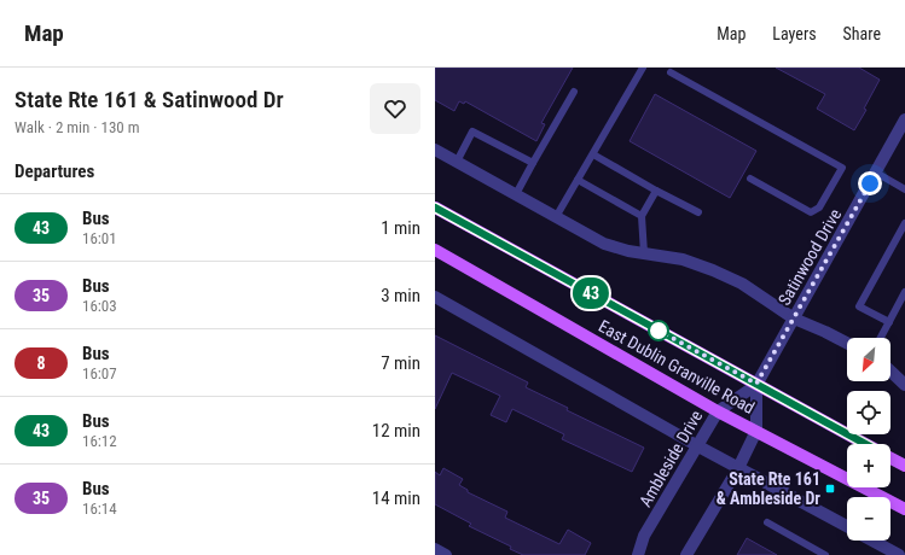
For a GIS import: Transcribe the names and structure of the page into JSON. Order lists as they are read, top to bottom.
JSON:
{
  "streets": {
    "main road": ["East Dublin Granville Road"],
    "street": ["Satinwood Drive", "Ambleside Drive"]
  },
  "crossings": [
    ["Satinwood Drive", "East Dublin Granville Road"],
    ["Satinwood Drive", "Ambleside Drive"],
    ["East Dublin Granville Road", "Ambleside Drive"]
  ],
  "places": {
    "transit": ["State Rte 161 & Ambleside Dr"]
  },
  "lines": ["bus line 43"],
  "north": "bottom left",
  "page": {
    "header": "Map",
    "nav": ["Map", "Layers", "Share"],
    "heading": [
      ["State Rte 161 & Satinwood Dr", "Walk · 2 min · 130 m"],
      "Departures"
    ],
    "on_map": "43",
    "list": [
      {
        "mark": "43",
        "name": "Bus",
        "note": "16:01",
        "value": "1 min"
      },
      {
        "mark": "35",
        "name": "Bus",
        "note": "16:03",
        "value": "3 min"
      },
      {
        "mark": "8",
        "name": "Bus",
        "note": "16:07",
        "value": "7 min"
      },
      {
        "mark": "43",
        "name": "Bus",
        "note": "16:12",
        "value": "12 min"
      },
      {
        "mark": "35",
        "name": "Bus",
        "note": "16:14",
        "value": "14 min"
      }
    ],
    "map_buttons": ["+", "−"]
  }
}
